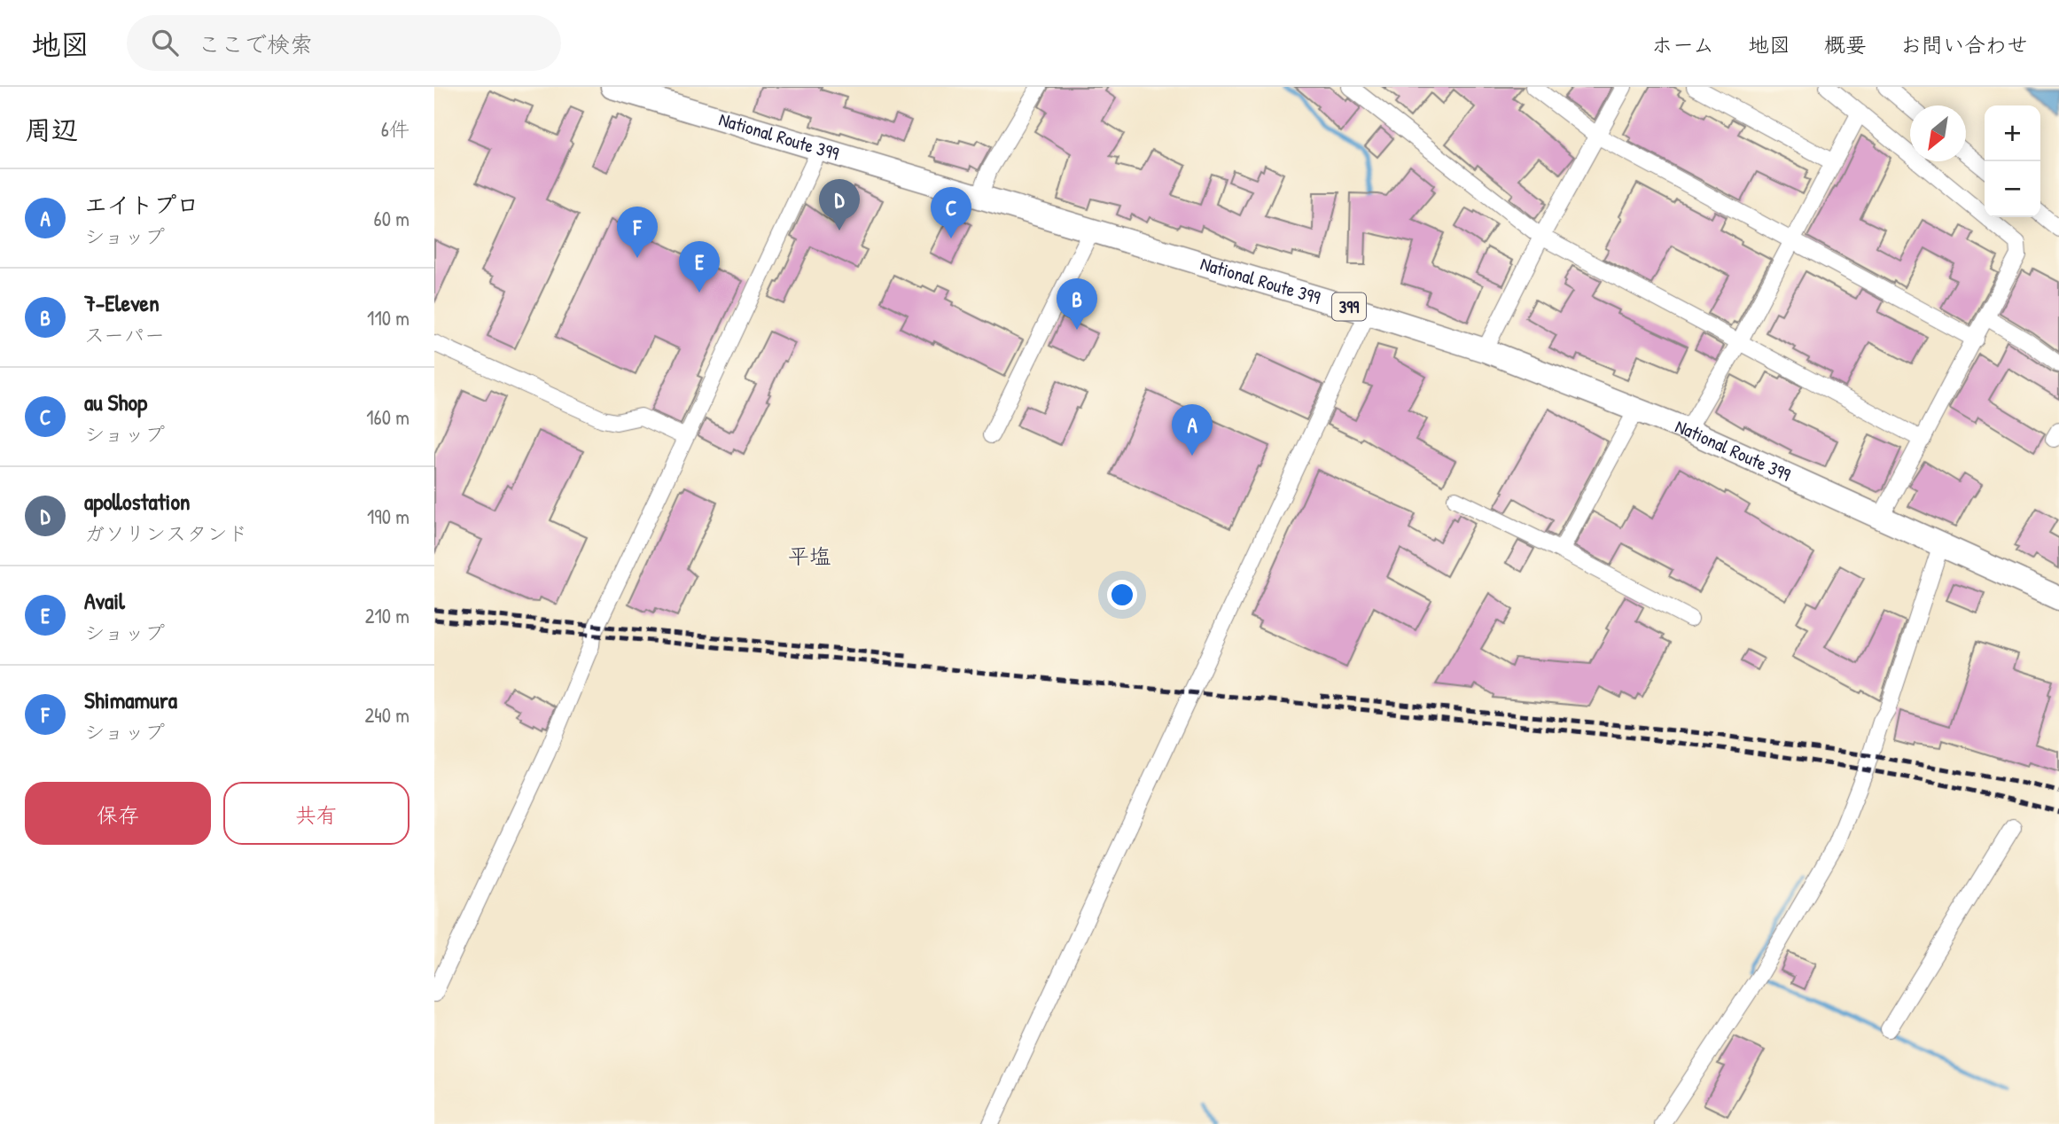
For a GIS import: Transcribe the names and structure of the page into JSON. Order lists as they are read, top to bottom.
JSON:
{
  "streets": {
    "highway": ["National Route 399", "399"]
  },
  "districts": ["平塩"],
  "north": "bottom left",
  "page": {
    "header": "地図",
    "search": "ここで検索",
    "nav": [
      "ホーム",
      "地図",
      "概要",
      "お問い合わせ"
    ],
    "heading": ["周辺", "6件"],
    "map_buttons": ["+", "−"],
    "list": [
      {
        "mark": "A",
        "name": "エイトプロ",
        "note": "ショップ",
        "value": "60 m"
      },
      {
        "mark": "B",
        "name": "7-Eleven",
        "note": "スーパー",
        "value": "110 m"
      },
      {
        "mark": "C",
        "name": "au Shop",
        "note": "ショップ",
        "value": "160 m"
      },
      {
        "mark": "D",
        "name": "apollostation",
        "note": "ガソリンスタンド",
        "value": "190 m"
      },
      {
        "mark": "E",
        "name": "Avail",
        "note": "ショップ",
        "value": "210 m"
      },
      {
        "mark": "F",
        "name": "Shimamura",
        "note": "ショップ",
        "value": "240 m"
      }
    ],
    "pins": [
      "D",
      "C",
      "F",
      "E",
      "B",
      "A"
    ],
    "buttons": ["保存", "共有"]
  }
}
